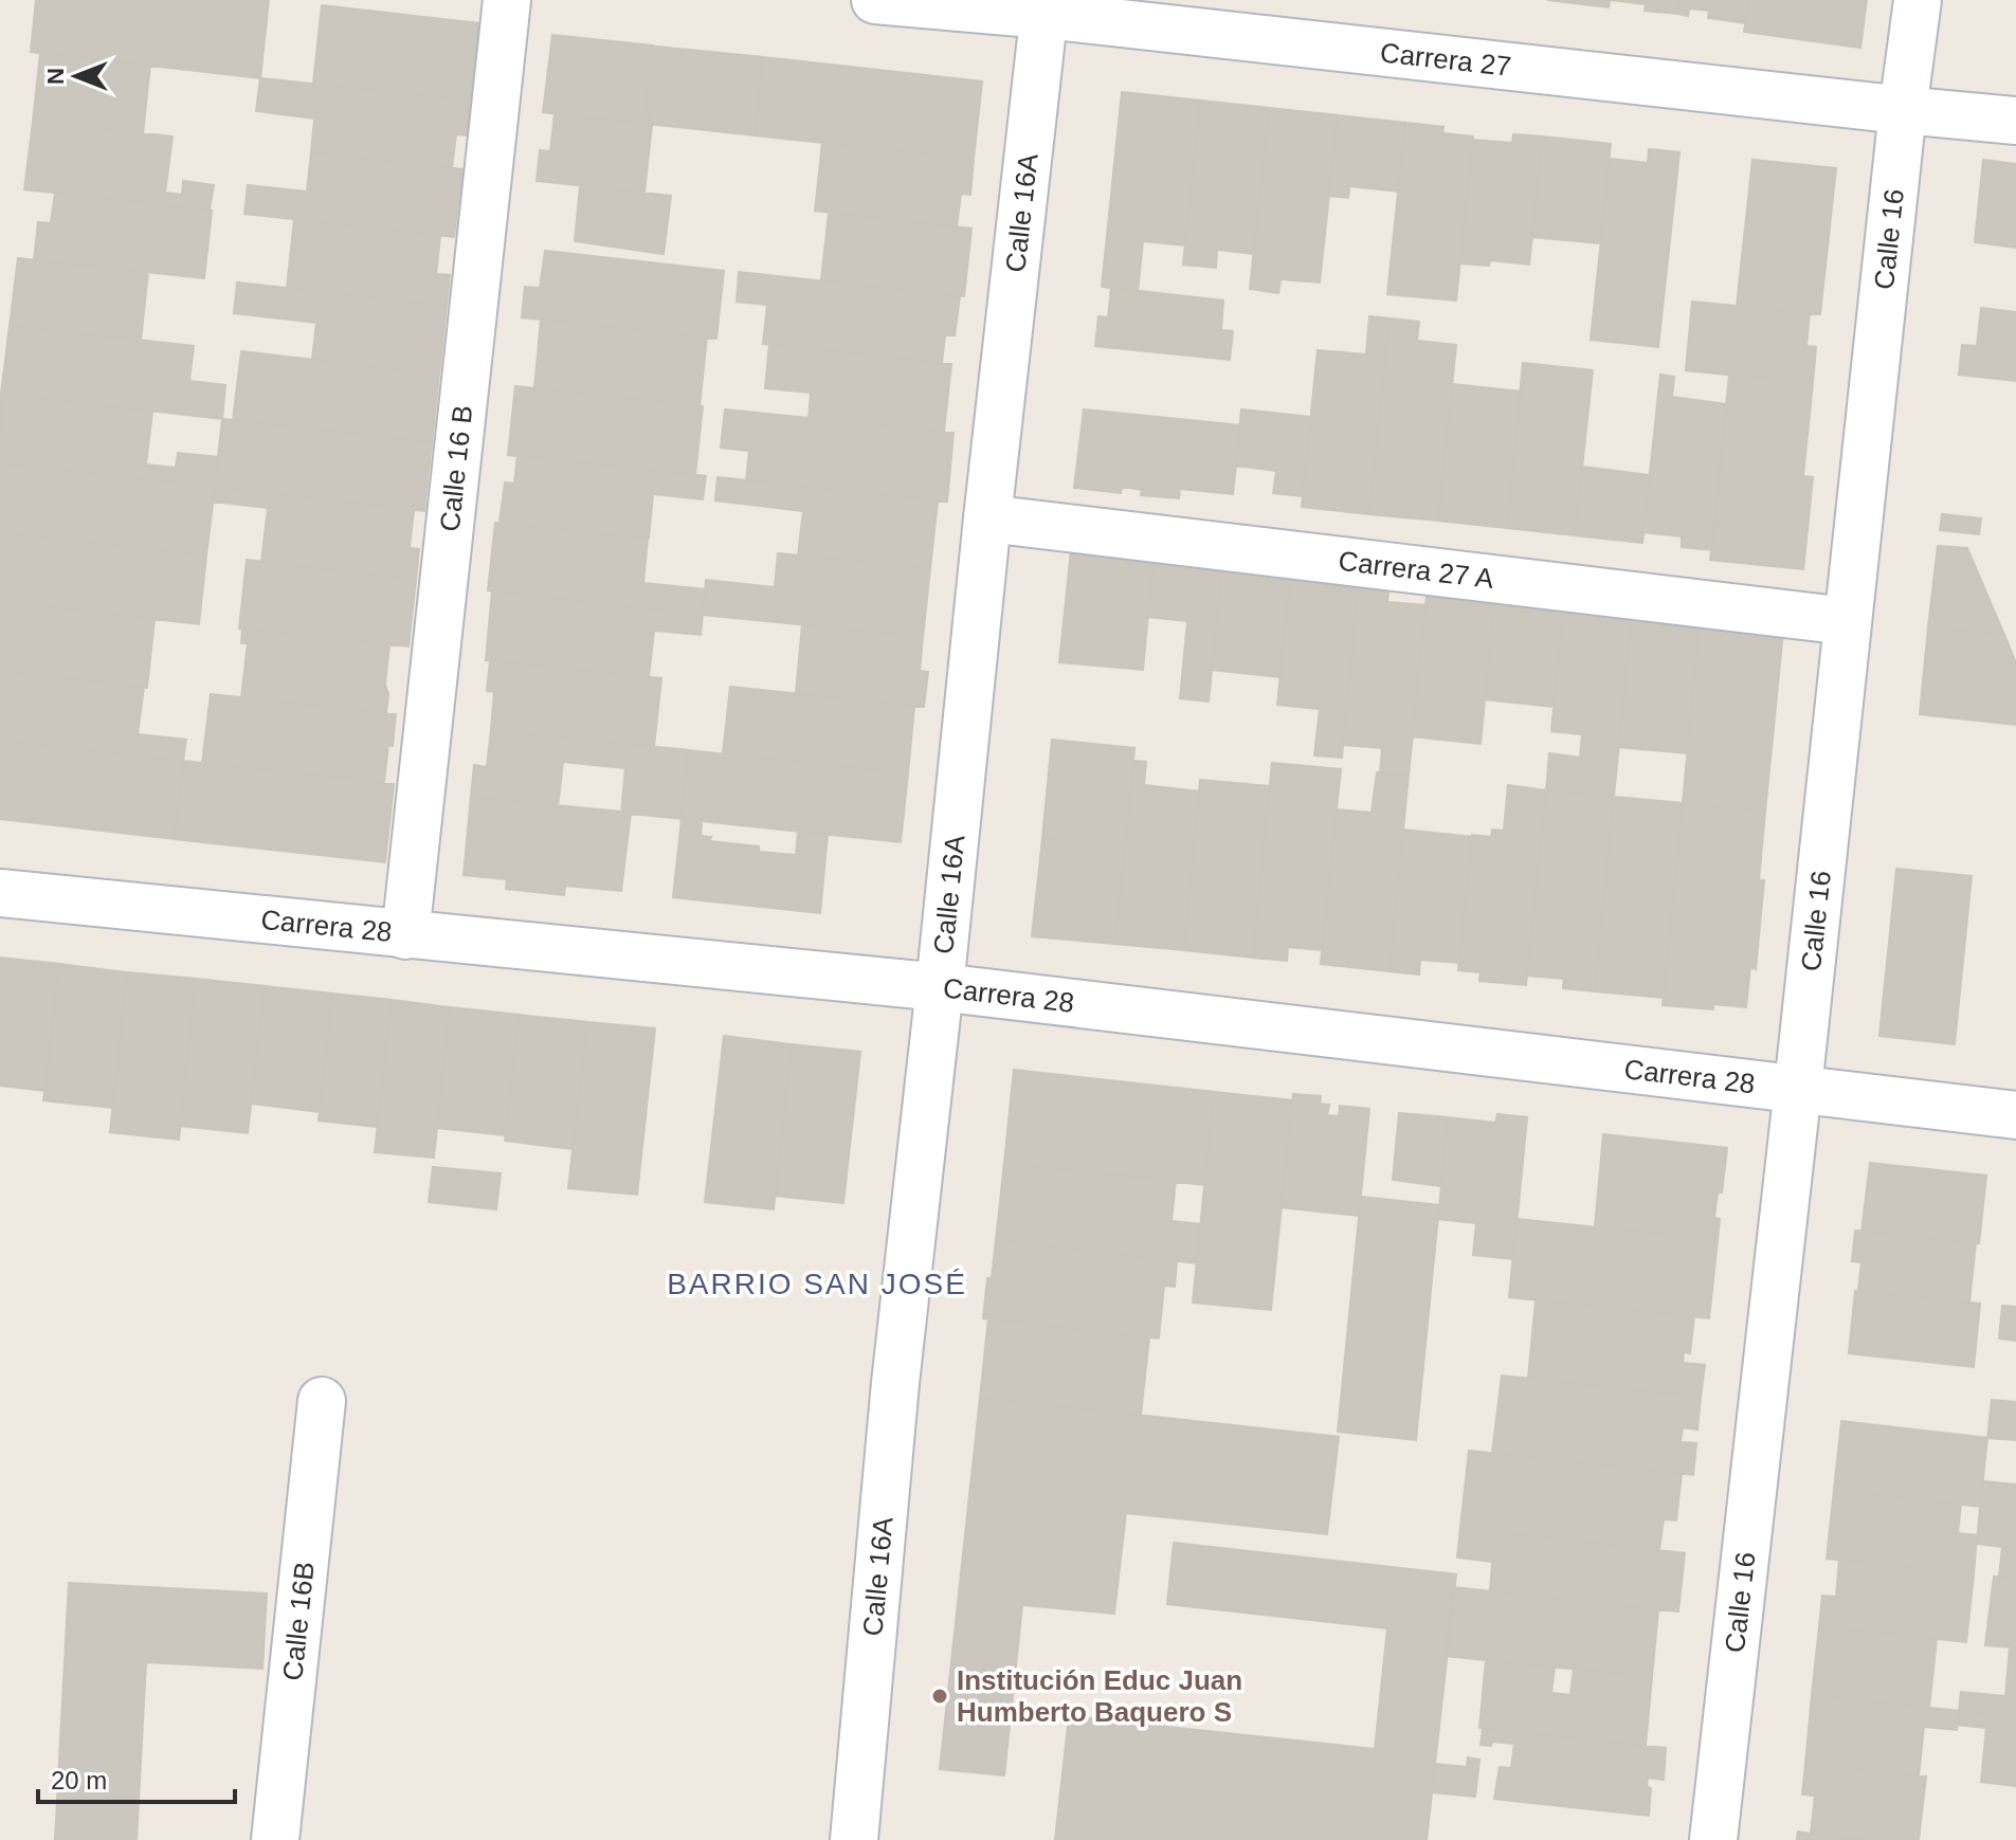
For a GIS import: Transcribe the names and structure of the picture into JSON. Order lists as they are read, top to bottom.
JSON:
{
  "streets": {
    "street": [
      "Carrera 27",
      "Calle 16A",
      "Calle 16",
      "Calle 16 B",
      "Carrera 27 A",
      "Carrera 28",
      "Calle 16B"
    ]
  },
  "crossings": [
    ["Carrera 27", "Calle 16A"],
    ["Carrera 27", "Calle 16"],
    ["Calle 16A", "Carrera 27 A"],
    ["Calle 16A", "Carrera 28"],
    ["Calle 16", "Carrera 27 A"],
    ["Calle 16", "Carrera 28"],
    ["Calle 16 B", "Carrera 28"]
  ],
  "districts": ["BARRIO SAN JOSÉ"],
  "places": ["Institución Educ Juan Humberto Baquero S"],
  "scale_bar": "20 m",
  "north": "left"
}
